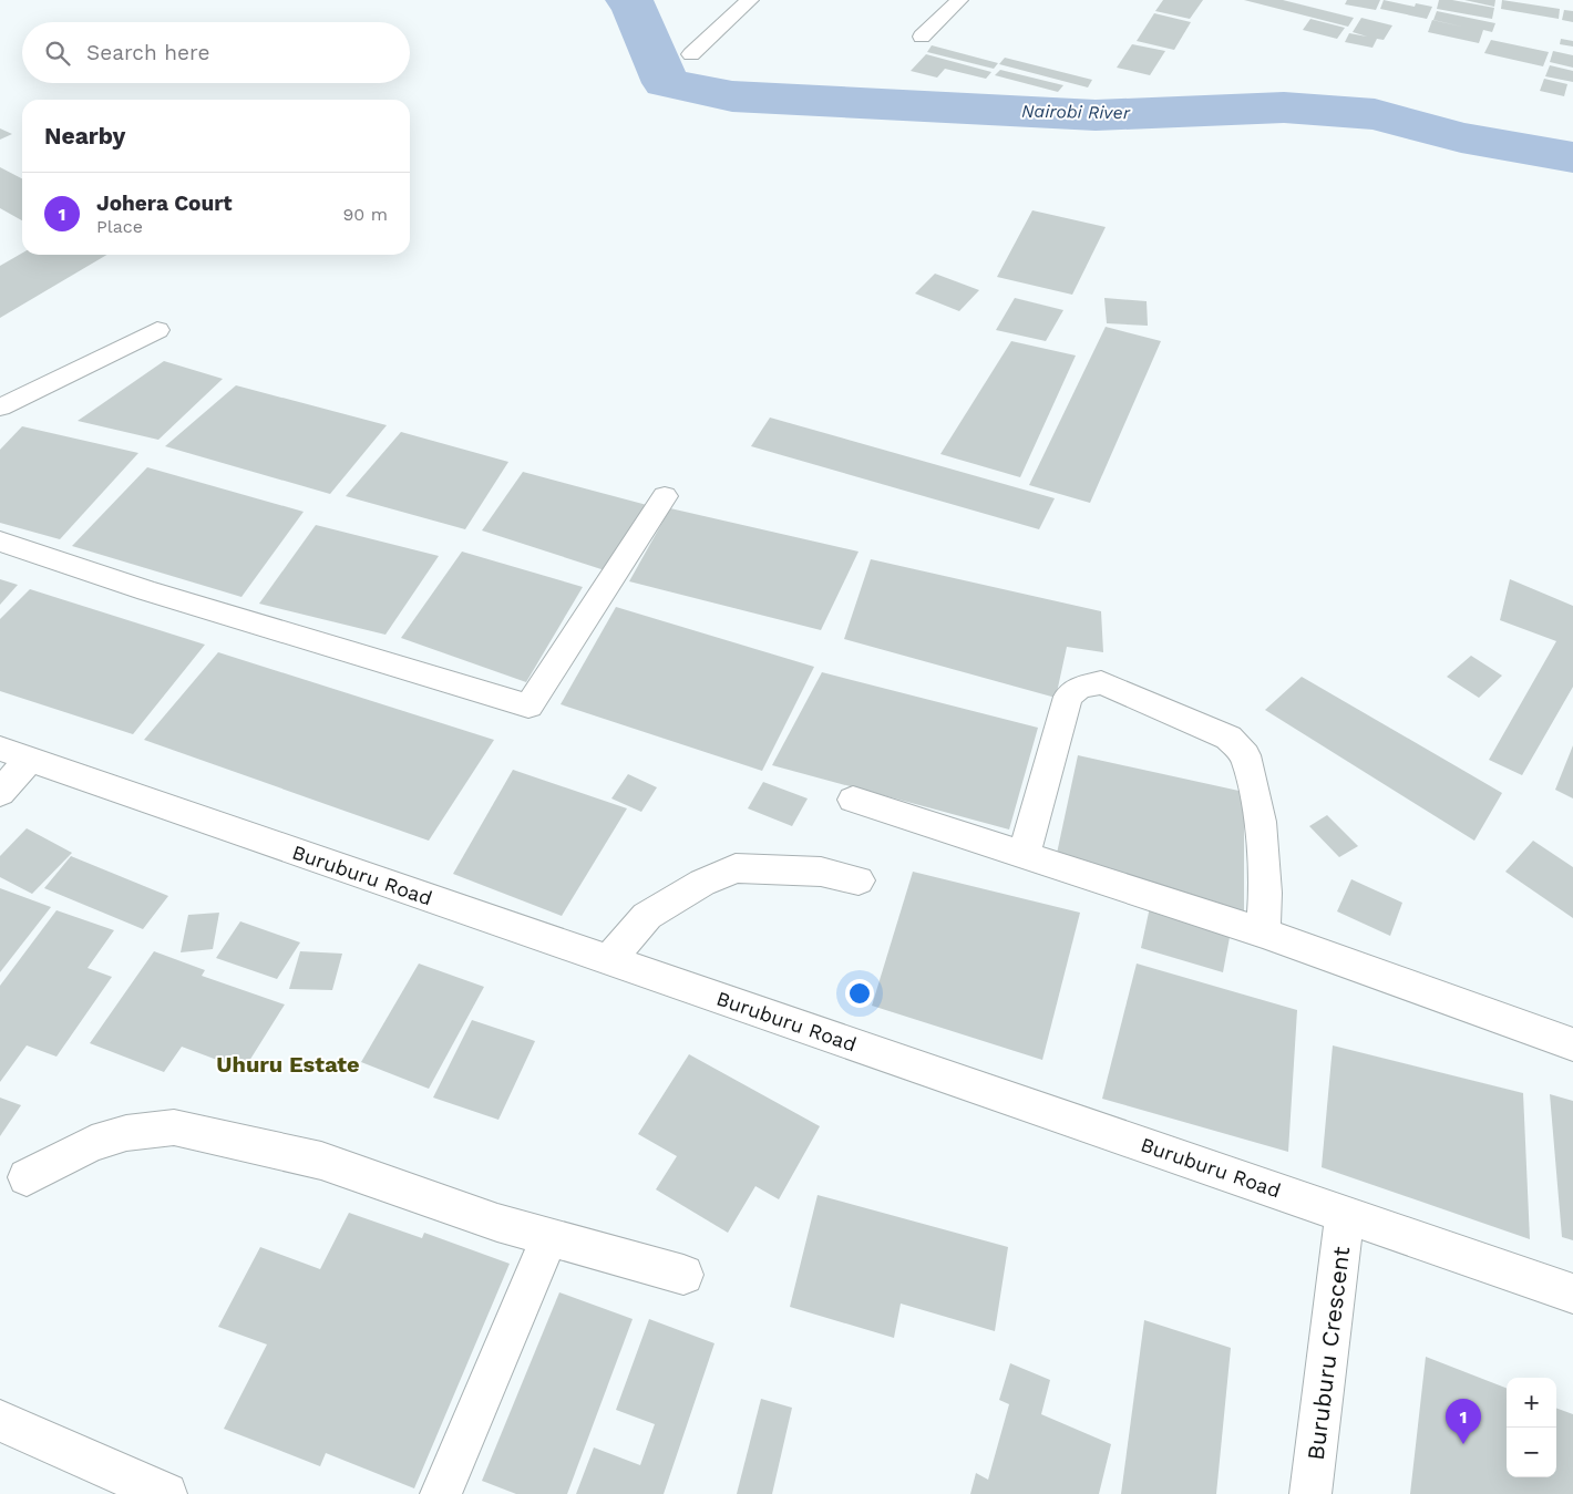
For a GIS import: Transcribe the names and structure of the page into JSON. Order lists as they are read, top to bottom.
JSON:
{
  "streets": {
    "street": ["Buruburu Road", "Buruburu Crescent"]
  },
  "crossings": [
    ["Buruburu Road", "Buruburu Crescent"]
  ],
  "districts": ["Uhuru Estate"],
  "water": ["Nairobi River"],
  "page": {
    "search": "Search here",
    "heading": "Nearby",
    "list": [
      {
        "mark": "1",
        "name": "Johera Court",
        "note": "Place",
        "value": "90 m"
      }
    ],
    "map_buttons": ["+", "−"],
    "pins": "1"
  }
}
